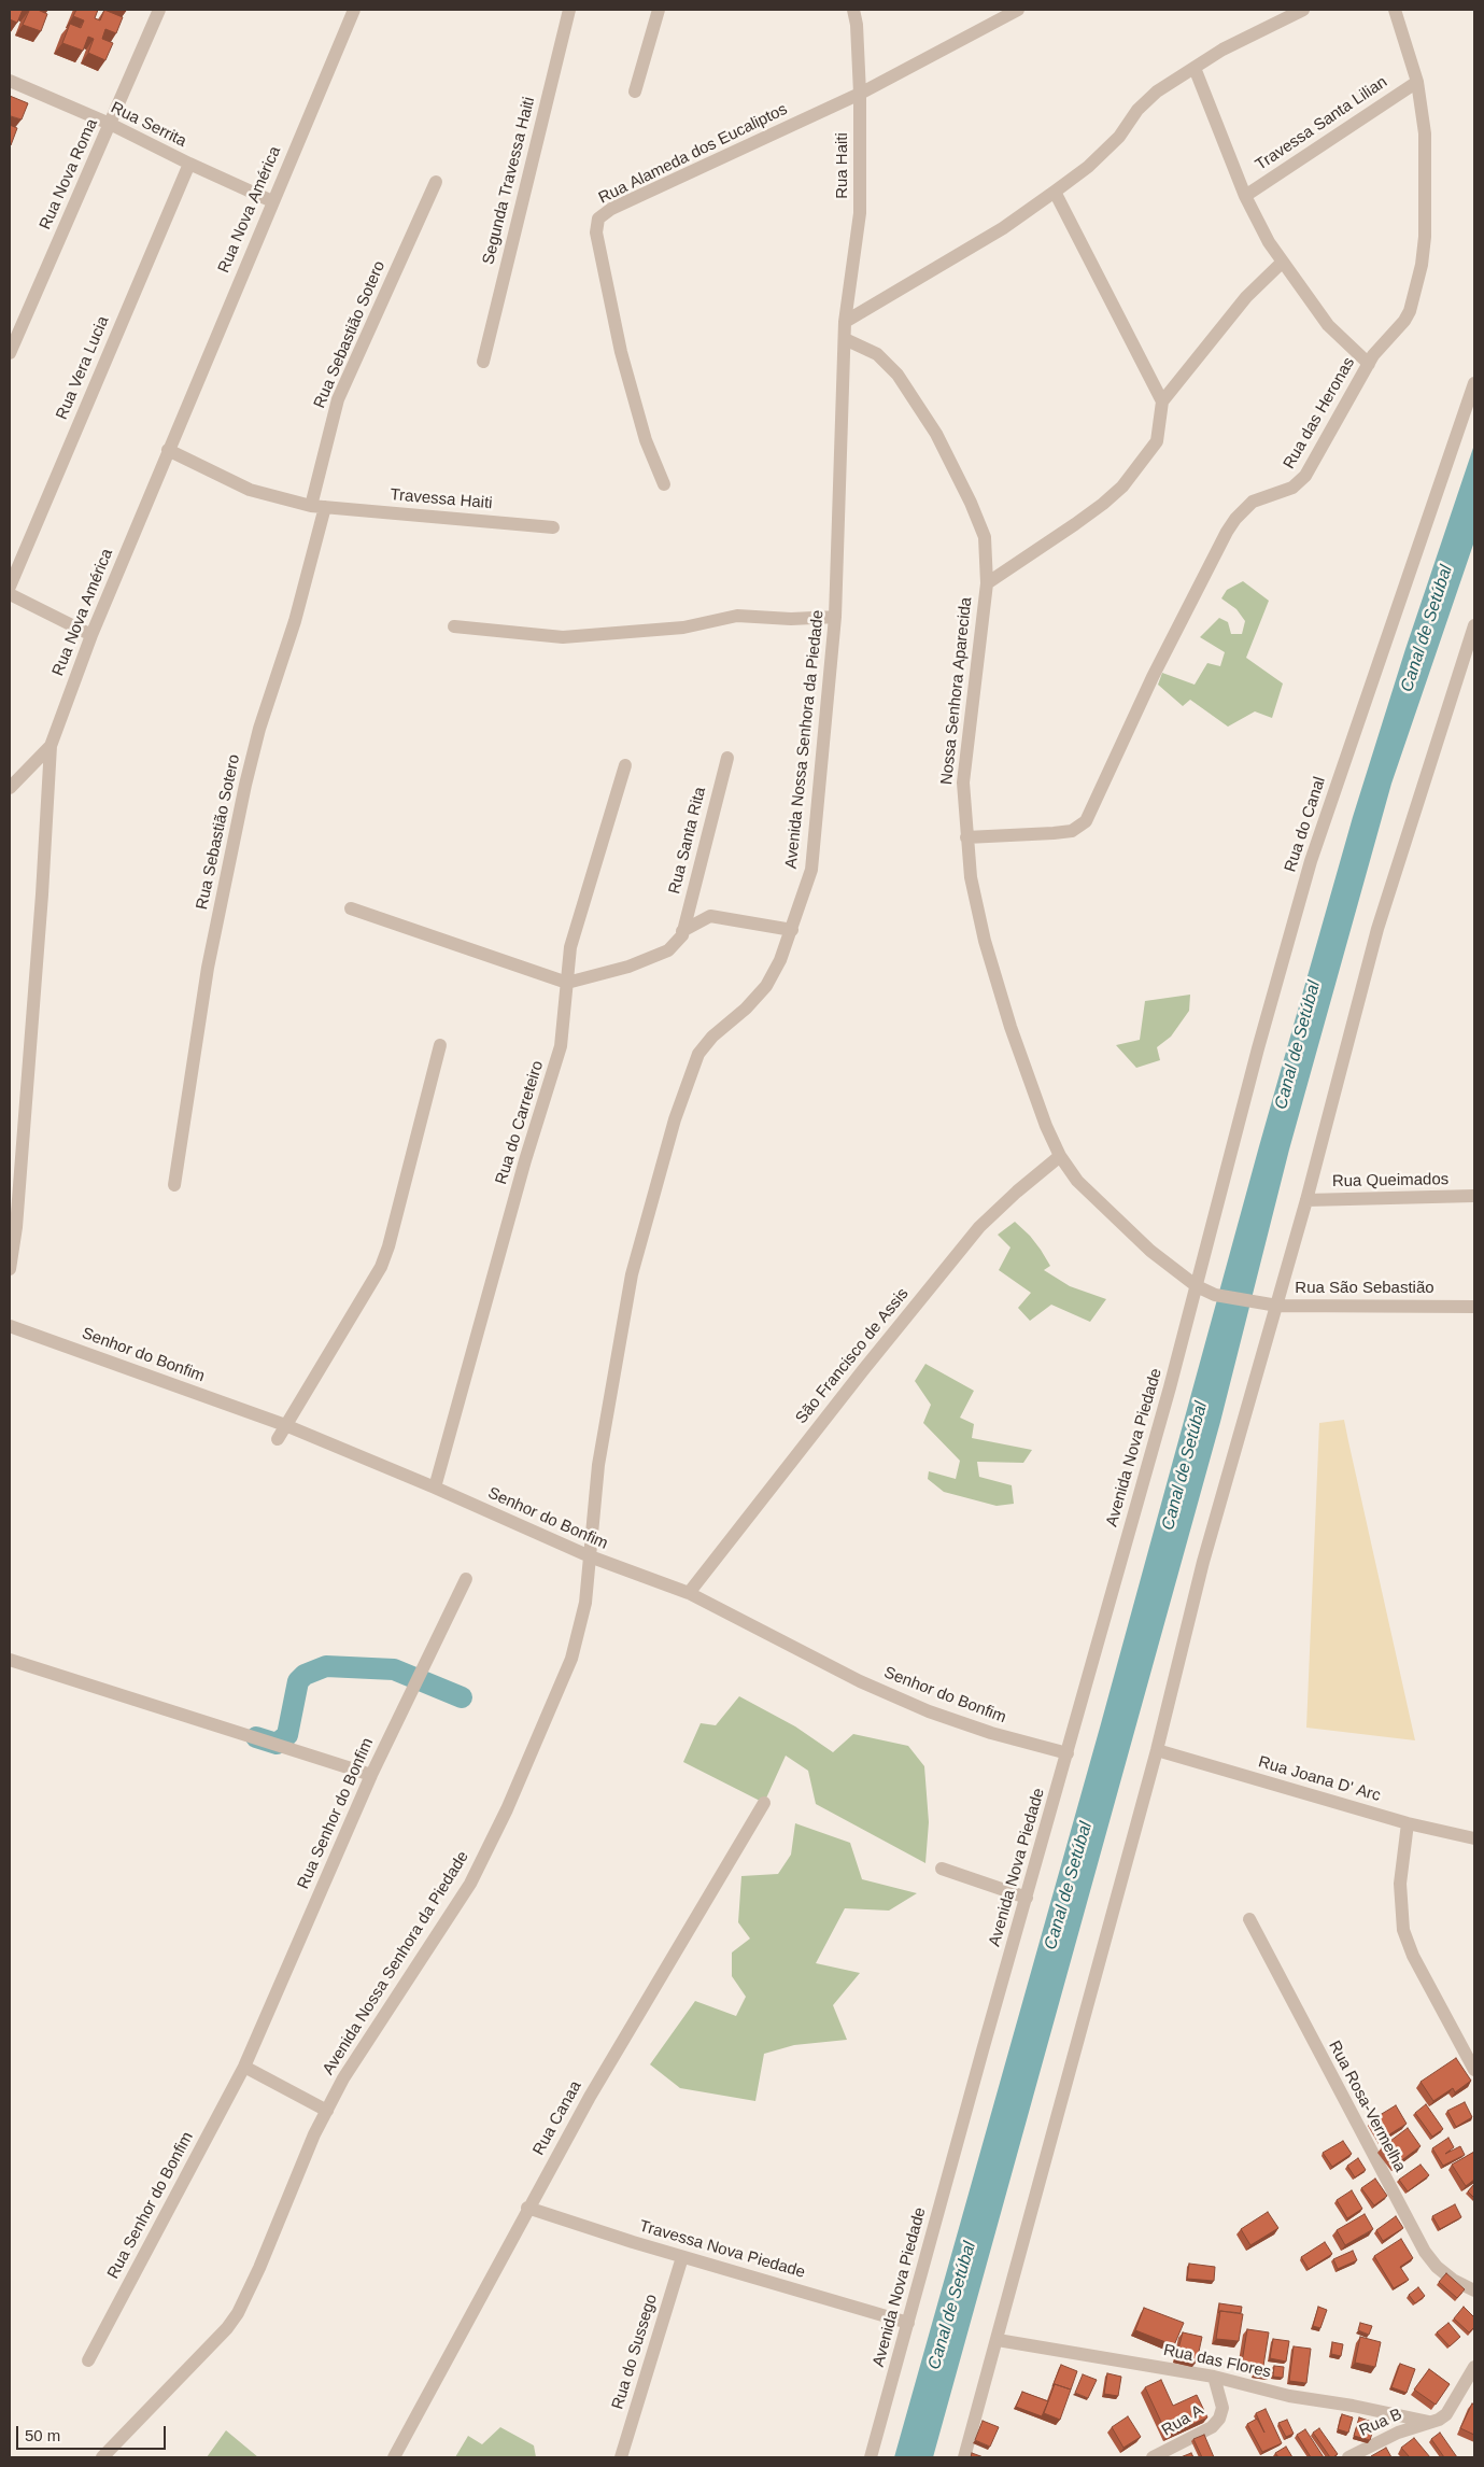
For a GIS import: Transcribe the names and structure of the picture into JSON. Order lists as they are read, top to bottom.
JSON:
{
  "streets": {
    "street": [
      "Travessa Santa Lilian",
      "Rua Serrita",
      "Rua Alameda dos Eucaliptos",
      "Rua Haiti",
      "Rua Nova Roma",
      "Segunda Travessa Haiti",
      "Rua Nova América",
      "Rua Sebastião Sotero",
      "Rua Vera Lucia",
      "Rua das Heronas",
      "Travessa Haiti",
      "Nossa Senhora Aparecida",
      "Avenida Nossa Senhora da Piedade",
      "Rua do Canal",
      "Rua Santa Rita",
      "Rua do Carreteiro",
      "Rua Queimados",
      "Rua São Sebastião",
      "Senhor do Bonfim",
      "São Francisco de Assis",
      "Avenida Nova Piedade",
      "Rua Joana D' Arc",
      "Rua Senhor do Bonfim",
      "Rua Rosa-Vermelha",
      "Rua Canaa",
      "Travessa Nova Piedade",
      "Rua do Sussego",
      "Rua das Flores",
      "Rua A",
      "Rua B"
    ]
  },
  "crossings": [
    ["Travessa Santa Lilian", "Rua das Heronas"],
    ["Rua Serrita", "Rua Nova Roma"],
    ["Rua Serrita", "Rua Nova América"],
    ["Rua Serrita", "Rua Vera Lucia"],
    ["Rua Alameda dos Eucaliptos", "Rua Haiti"],
    ["Rua Haiti", "Avenida Nossa Senhora da Piedade"],
    ["Rua Sebastião Sotero", "Travessa Haiti"],
    ["Rua das Heronas", "Nossa Senhora Aparecida"],
    ["Nossa Senhora Aparecida", "Avenida Nossa Senhora da Piedade"],
    ["Nossa Senhora Aparecida", "Rua do Canal"],
    ["Nossa Senhora Aparecida", "Rua São Sebastião"],
    ["Nossa Senhora Aparecida", "São Francisco de Assis"],
    ["Nossa Senhora Aparecida", "Avenida Nova Piedade"],
    ["Avenida Nossa Senhora da Piedade", "Senhor do Bonfim"],
    ["Rua do Canal", "Avenida Nova Piedade"],
    ["Rua do Carreteiro", "Senhor do Bonfim"],
    ["Senhor do Bonfim", "São Francisco de Assis"],
    ["Senhor do Bonfim", "Avenida Nova Piedade"],
    ["Avenida Nova Piedade", "Travessa Nova Piedade"],
    ["Rua Canaa", "Travessa Nova Piedade"],
    ["Travessa Nova Piedade", "Rua do Sussego"],
    ["Rua das Flores", "Rua A"],
    ["Rua das Flores", "Rua B"]
  ],
  "water": ["Canal de Setúbal"],
  "scale_bar": "50 m"
}
